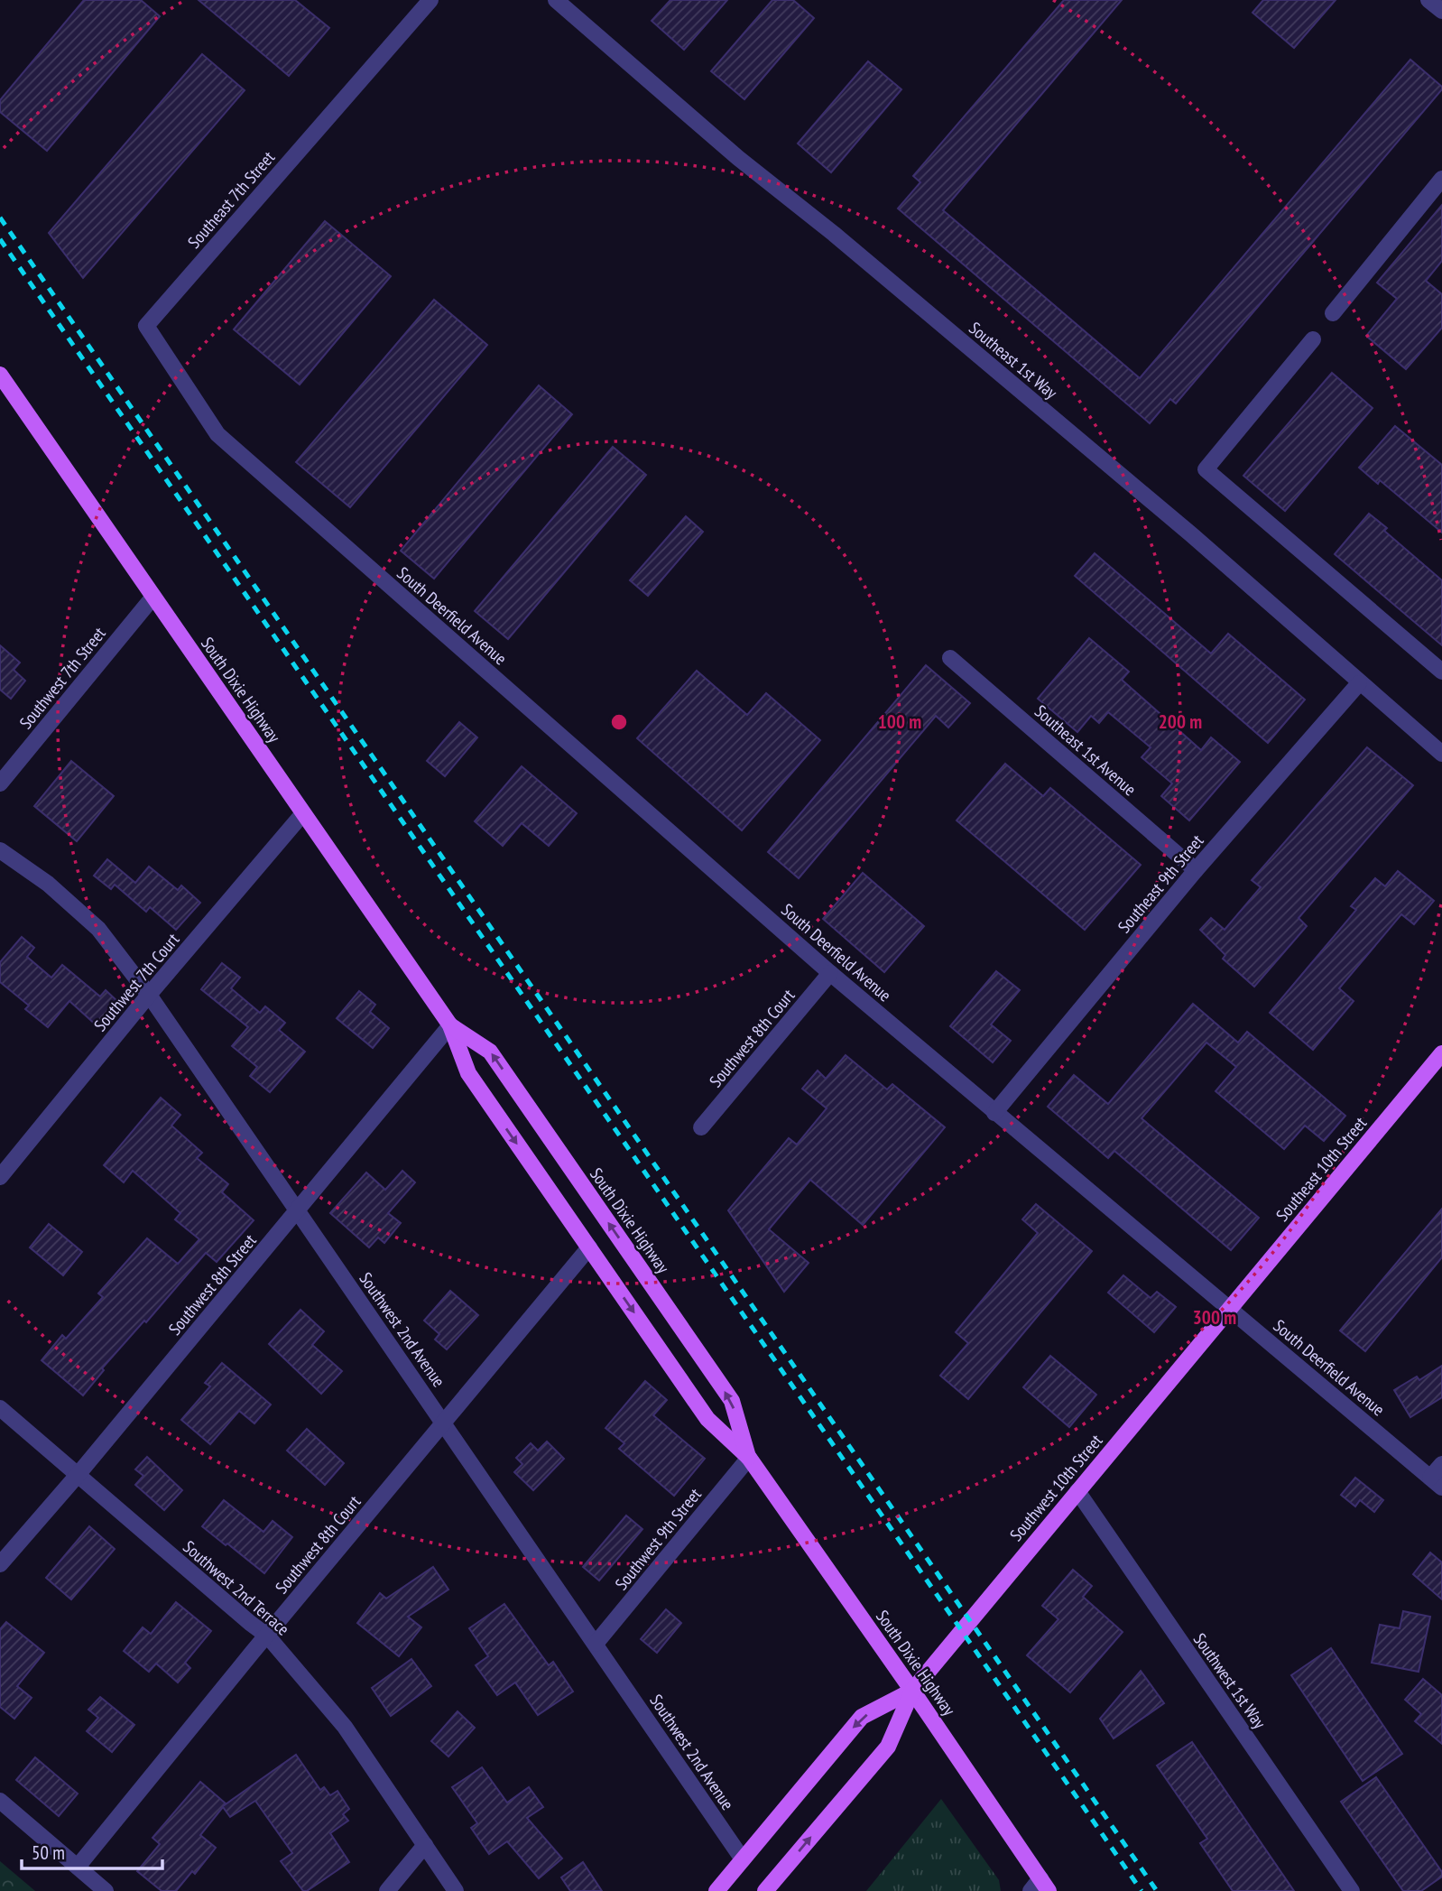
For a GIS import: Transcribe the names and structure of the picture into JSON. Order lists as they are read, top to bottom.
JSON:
{
  "streets": {
    "main road": ["South Dixie Highway", "Southeast 10th Street", "Southwest 10th Street"],
    "street": [
      "Southeast 7th Street",
      "Southeast 1st Way",
      "South Deerfield Avenue",
      "Southwest 7th Street",
      "Southeast 1st Avenue",
      "Southeast 9th Street",
      "Southwest 7th Court",
      "Southwest 8th Court",
      "Southwest 8th Street",
      "Southwest 2nd Avenue",
      "Southwest 9th Street",
      "Southwest 2nd Terrace",
      "Southwest 1st Way"
    ]
  },
  "crossings": [
    ["Southeast 7th Street", "South Deerfield Avenue"],
    ["Southeast 1st Way", "Southeast 9th Street"],
    ["South Deerfield Avenue", "Southeast 9th Street"],
    ["South Deerfield Avenue", "Southwest 8th Court"],
    ["South Deerfield Avenue", "Southeast 10th Street"],
    ["South Deerfield Avenue", "Southwest 10th Street"],
    ["Southwest 7th Street", "South Dixie Highway"],
    ["South Dixie Highway", "Southwest 7th Court"],
    ["South Dixie Highway", "Southwest 8th Court"],
    ["South Dixie Highway", "Southwest 8th Street"],
    ["South Dixie Highway", "Southwest 10th Street"],
    ["South Dixie Highway", "Southwest 9th Street"],
    ["Southeast 1st Avenue", "Southeast 9th Street"],
    ["Southwest 7th Court", "Southwest 2nd Avenue"],
    ["Southwest 8th Court", "Southwest 2nd Avenue"],
    ["Southwest 8th Court", "Southwest 2nd Terrace"],
    ["Southeast 10th Street", "Southwest 10th Street"],
    ["Southwest 8th Street", "Southwest 2nd Avenue"],
    ["Southwest 8th Street", "Southwest 2nd Terrace"],
    ["Southwest 2nd Avenue", "Southwest 10th Street"],
    ["Southwest 2nd Avenue", "Southwest 9th Street"],
    ["Southwest 10th Street", "Southwest 1st Way"]
  ],
  "scale_bar": "50 m",
  "rings": ["100 m", "200 m", "300 m"]
}
